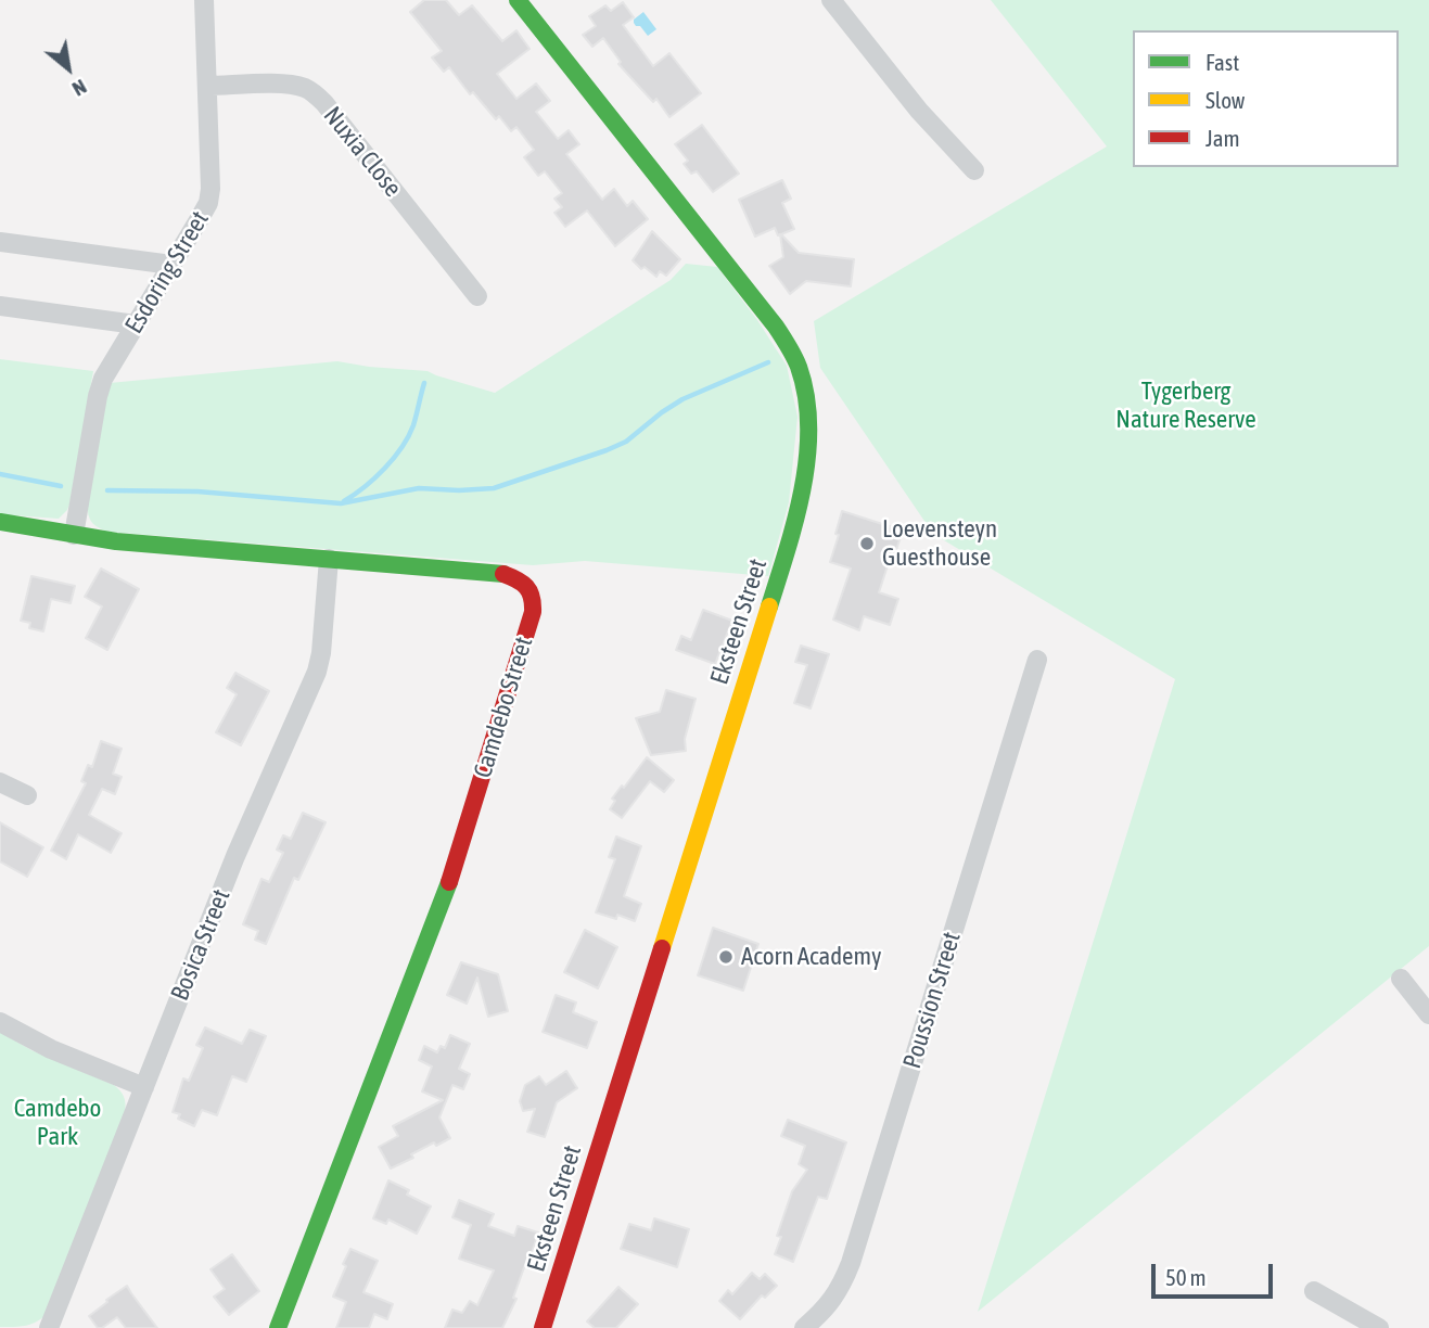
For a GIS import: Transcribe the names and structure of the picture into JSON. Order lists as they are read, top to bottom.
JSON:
{
  "streets": {
    "street": [
      "Nuxia Close",
      "Esdoring Street",
      "Eksteen Street",
      "Camdebo Street",
      "Bosica Street",
      "Poussion Street"
    ]
  },
  "crossings": [
    ["Nuxia Close", "Esdoring Street"],
    ["Esdoring Street", "Camdebo Street"],
    ["Camdebo Street", "Bosica Street"]
  ],
  "parks": ["Tygerberg Nature Reserve", "Camdebo Park"],
  "places": ["Loevensteyn Guesthouse", "Acorn Academy"],
  "legend": ["Fast", "Slow", "Jam"],
  "scale_bar": "50 m",
  "north": "bottom right"
}
